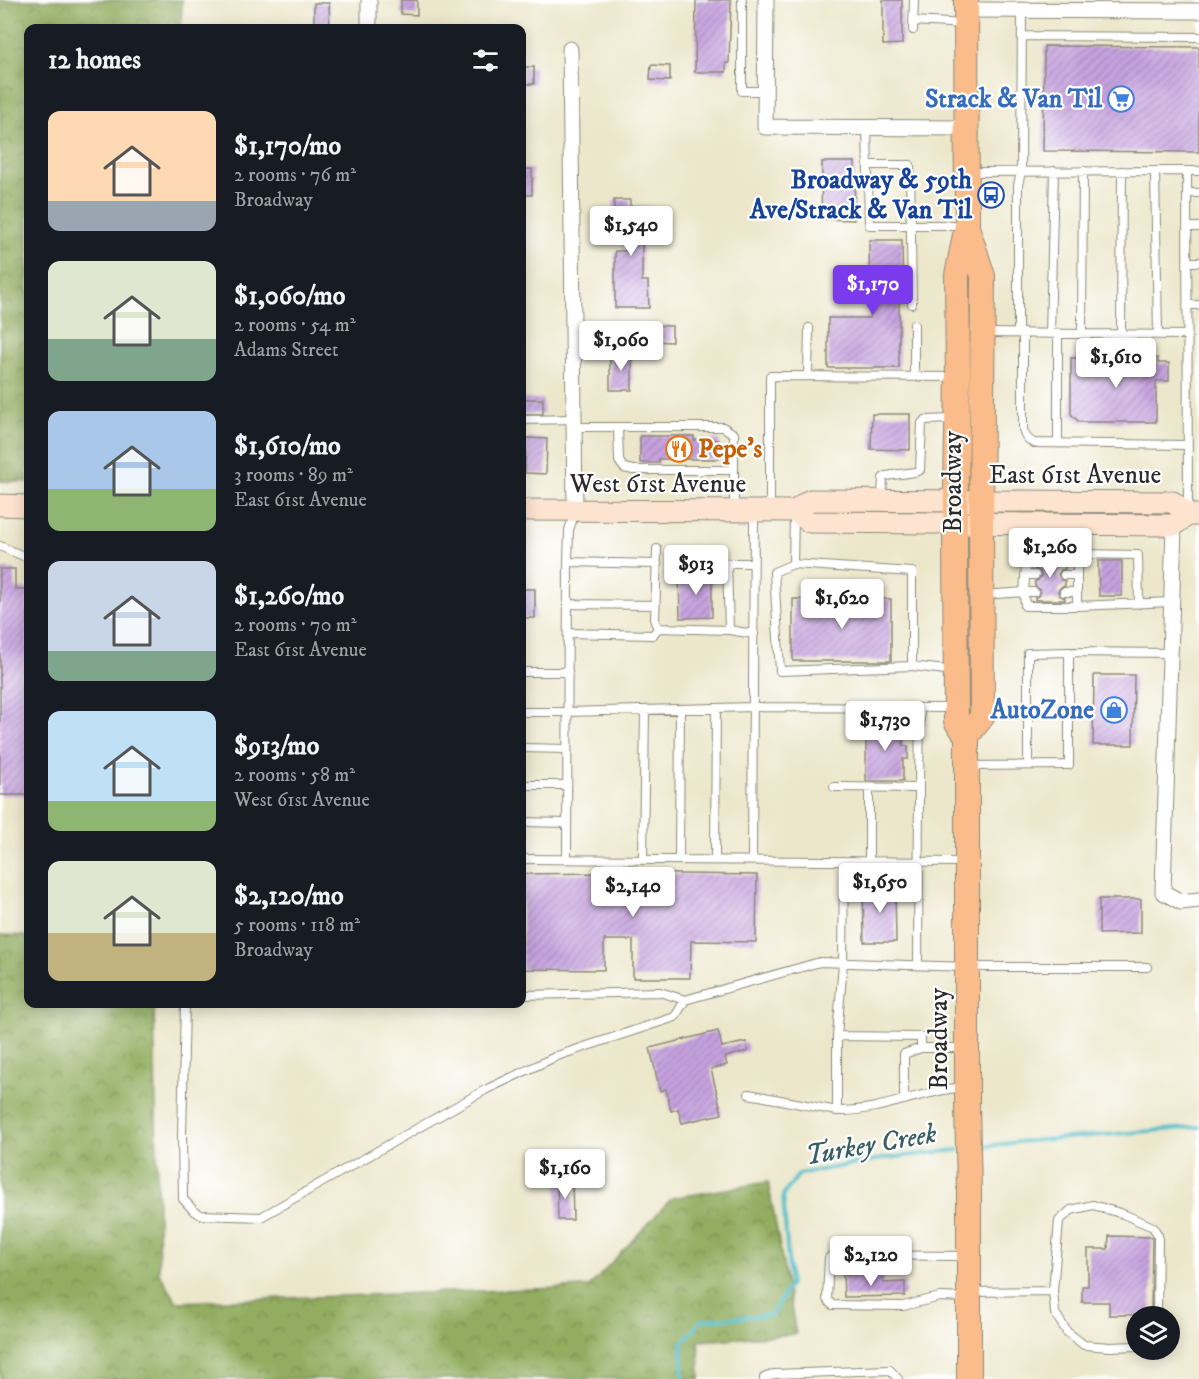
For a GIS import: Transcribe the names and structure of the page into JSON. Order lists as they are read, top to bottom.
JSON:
{
  "streets": {
    "main road": ["East 61st Avenue", "Broadway", "West 61st Avenue"]
  },
  "crossings": [
    ["East 61st Avenue", "Broadway"],
    ["East 61st Avenue", "West 61st Avenue"],
    ["Broadway", "West 61st Avenue"]
  ],
  "water": ["Turkey Creek"],
  "places": {
    "supermarket": ["Strack & Van Til"],
    "bus stop": ["Broadway & 59th Ave/Strack & Van Til"],
    "restaurant": ["Pepe's"],
    "shop": ["AutoZone"]
  },
  "page": {
    "heading": "12 homes",
    "list": [
      {
        "name": "$1,170/mo",
        "note": "2 rooms · 76 m² · Broadway"
      },
      {
        "name": "$1,060/mo",
        "note": "2 rooms · 54 m² · Adams Street"
      },
      {
        "name": "$1,610/mo",
        "note": "3 rooms · 89 m² · East 61st Avenue"
      },
      {
        "name": "$1,260/mo",
        "note": "2 rooms · 70 m² · East 61st Avenue"
      },
      {
        "name": "$913/mo",
        "note": "2 rooms · 58 m² · West 61st Avenue"
      },
      {
        "name": "$2,120/mo",
        "note": "5 rooms · 118 m² · Broadway"
      }
    ],
    "price": [
      "$1,540",
      "$1,170",
      "$1,060",
      "$1,610",
      "$1,260",
      "$913",
      "$1,620",
      "$1,730",
      "$1,650",
      "$2,140",
      "$1,160",
      "$2,120"
    ]
  }
}
